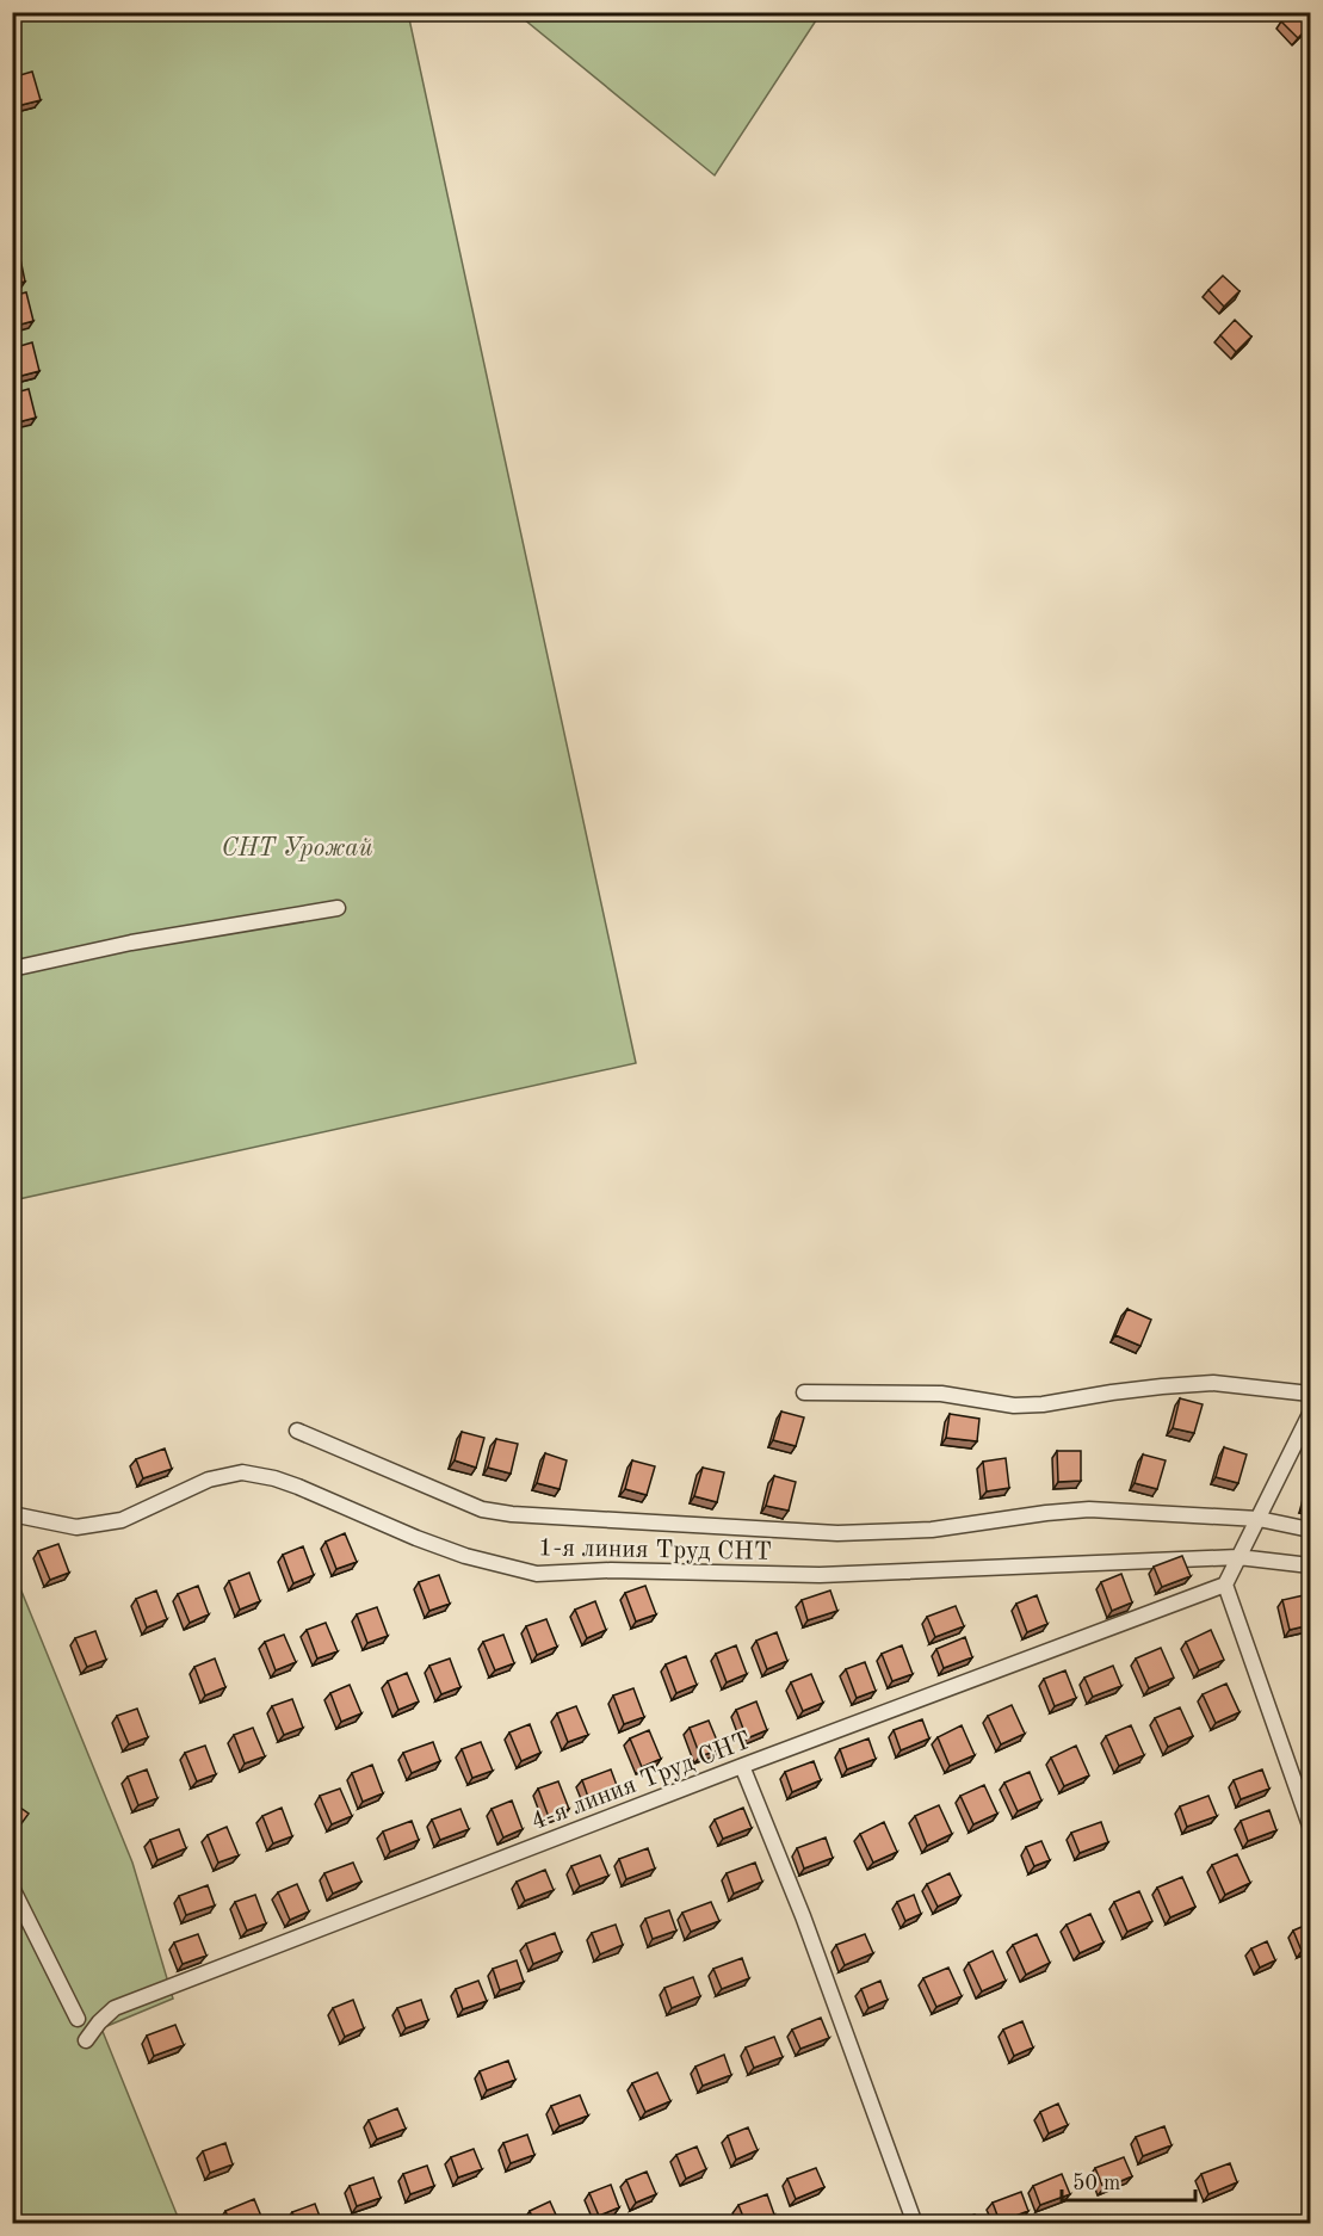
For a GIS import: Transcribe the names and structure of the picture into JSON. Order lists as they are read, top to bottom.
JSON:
{
  "streets": {
    "street": ["1-я линия Труд СНТ", "4-я линия Труд СНТ"]
  },
  "parks": ["СНТ Урожай"],
  "scale_bar": "50 m"
}
